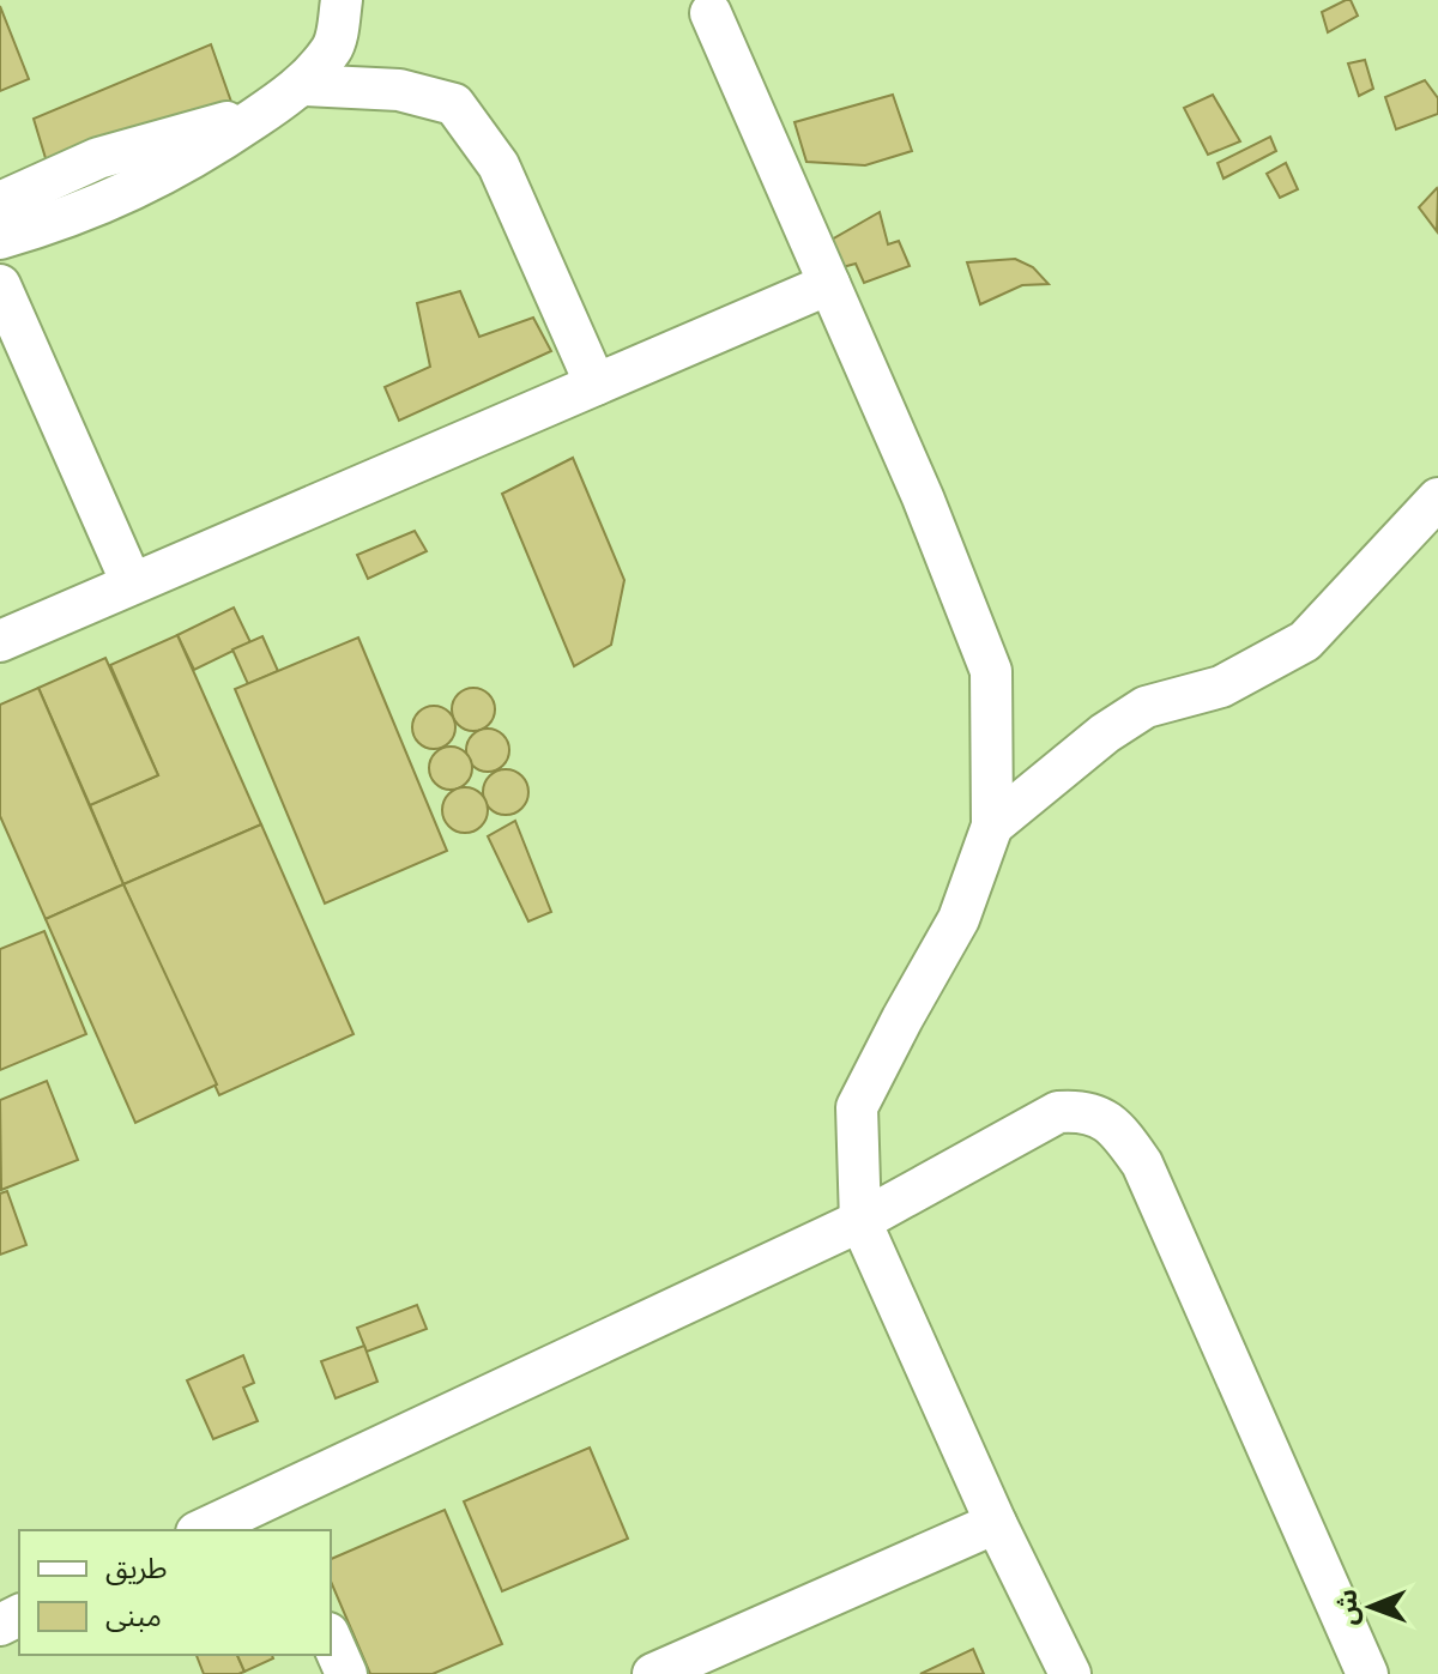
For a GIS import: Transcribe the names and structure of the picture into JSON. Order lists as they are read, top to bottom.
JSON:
{
  "legend": ["طريق", "مبنى"],
  "north": "left"
}
